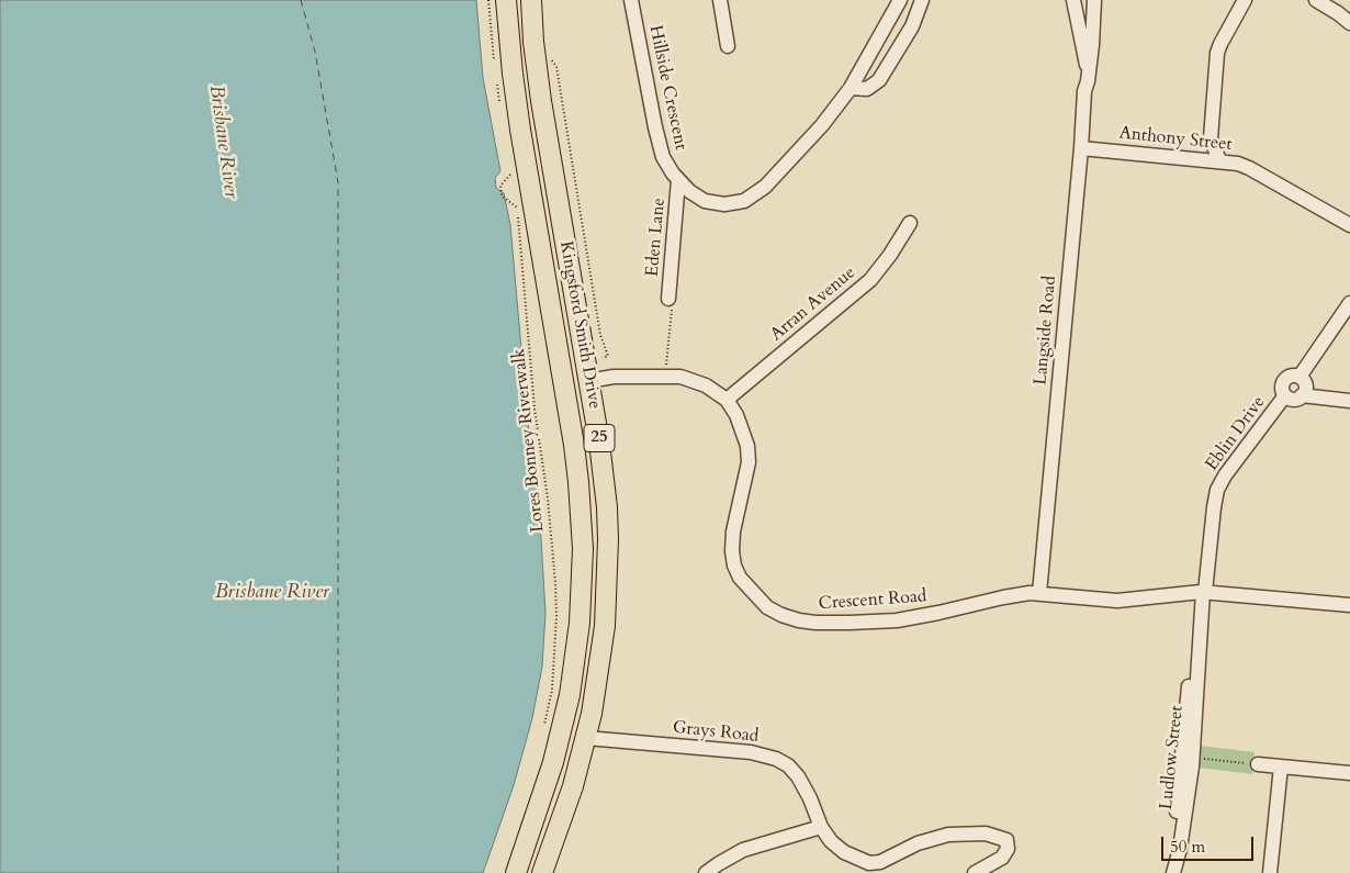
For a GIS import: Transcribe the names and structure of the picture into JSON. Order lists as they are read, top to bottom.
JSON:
{
  "streets": {
    "highway": ["Kingsford Smith Drive", "25"],
    "street": [
      "Hillside Crescent",
      "Anthony Street",
      "Eden Lane",
      "Arran Avenue",
      "Langside Road",
      "Eblin Drive",
      "Crescent Road",
      "Grays Road",
      "Ludlow Street"
    ],
    "path": ["Lores Bonney Riverwalk"]
  },
  "crossings": [
    ["Hillside Crescent", "Eden Lane"],
    ["Anthony Street", "Langside Road"],
    ["Arran Avenue", "Crescent Road"],
    ["Kingsford Smith Drive", "Crescent Road"],
    ["Kingsford Smith Drive", "Grays Road"],
    ["Langside Road", "Crescent Road"],
    ["Eblin Drive", "Crescent Road"],
    ["Eblin Drive", "Ludlow Street"],
    ["Crescent Road", "Ludlow Street"]
  ],
  "water": ["Brisbane River"],
  "scale_bar": "50 m"
}
